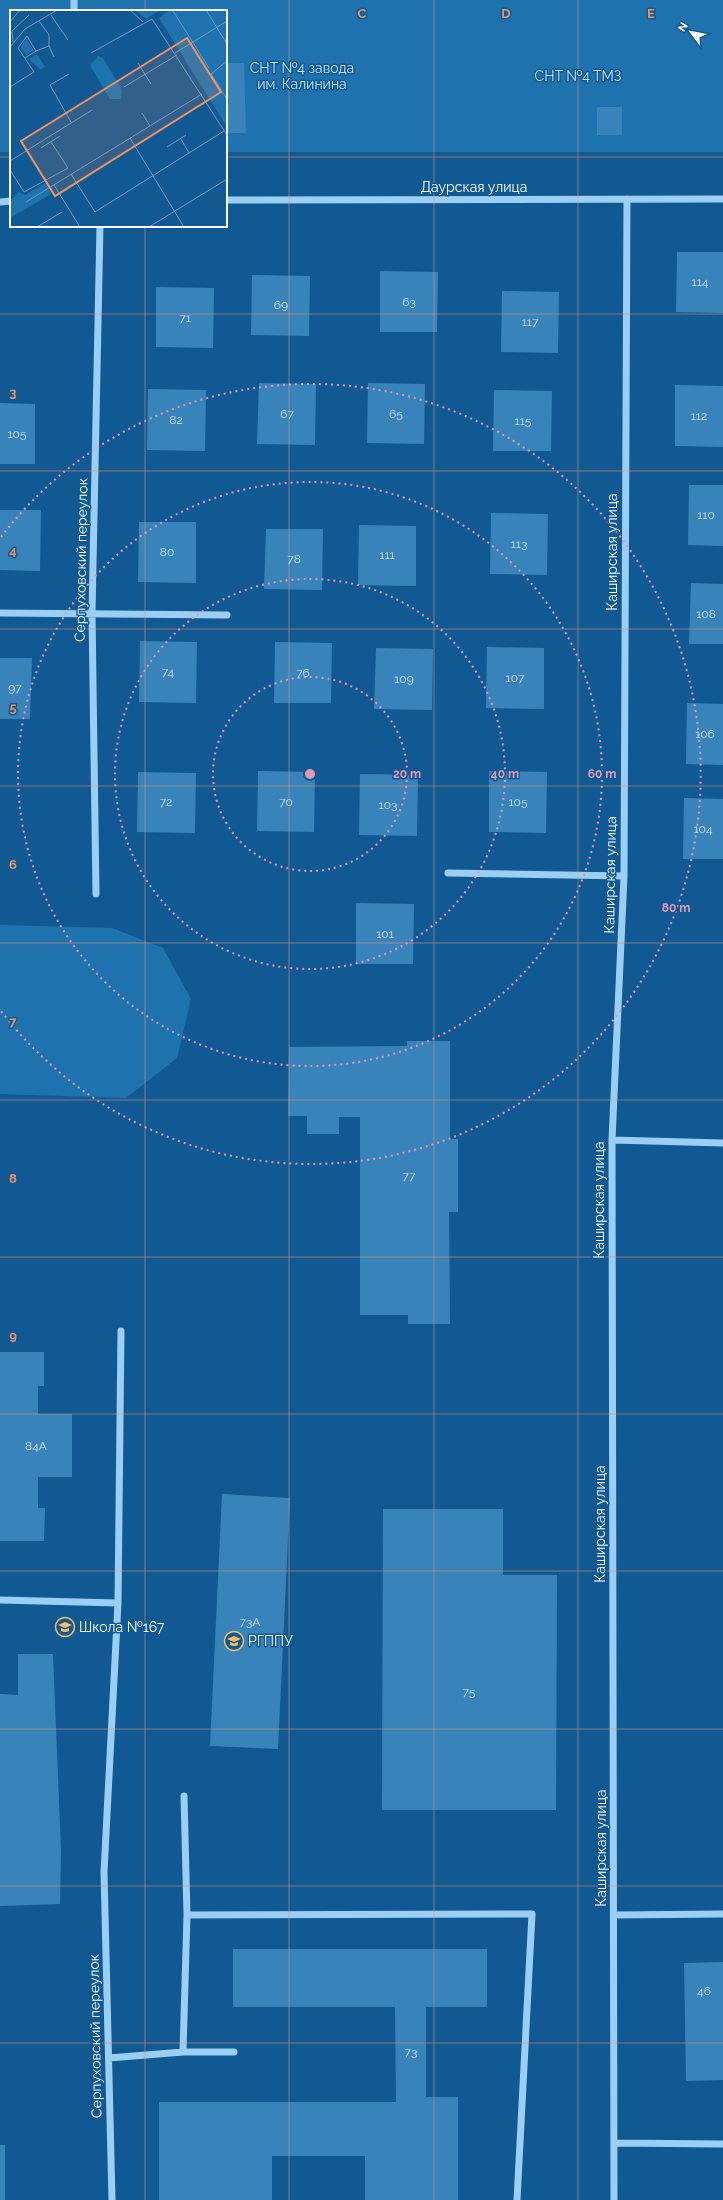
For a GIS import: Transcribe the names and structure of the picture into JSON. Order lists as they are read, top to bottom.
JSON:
{
  "streets": {
    "street": ["Даурская улица", "Каширская улица", "Серпуховский переулок"]
  },
  "crossings": [
    ["Даурская улица", "Каширская улица"]
  ],
  "parks": ["СНТ №4 завода им. Калинина", "СНТ №4 ТМЗ"],
  "places": {
    "school or university": ["Школа №167", "РГППУ"]
  },
  "house_numbers": [
    "114",
    "63",
    "69",
    "71",
    "117",
    "67",
    "65",
    "112",
    "82",
    "115",
    "105",
    "110",
    "113",
    "80",
    "111",
    "78",
    "108",
    "74",
    "76",
    "107",
    "109",
    "97",
    "106",
    "72",
    "70",
    "105",
    "103",
    "104",
    "101",
    "77",
    "84А",
    "73А",
    "75",
    "46",
    "73"
  ],
  "north": "top left",
  "grid": {
    "columns": ["C", "D", "E"],
    "rows": [
      "3",
      "4",
      "5",
      "6",
      "7",
      "8",
      "9"
    ]
  },
  "rings": [
    "20 m",
    "40 m",
    "60 m",
    "80 m"
  ]
}
